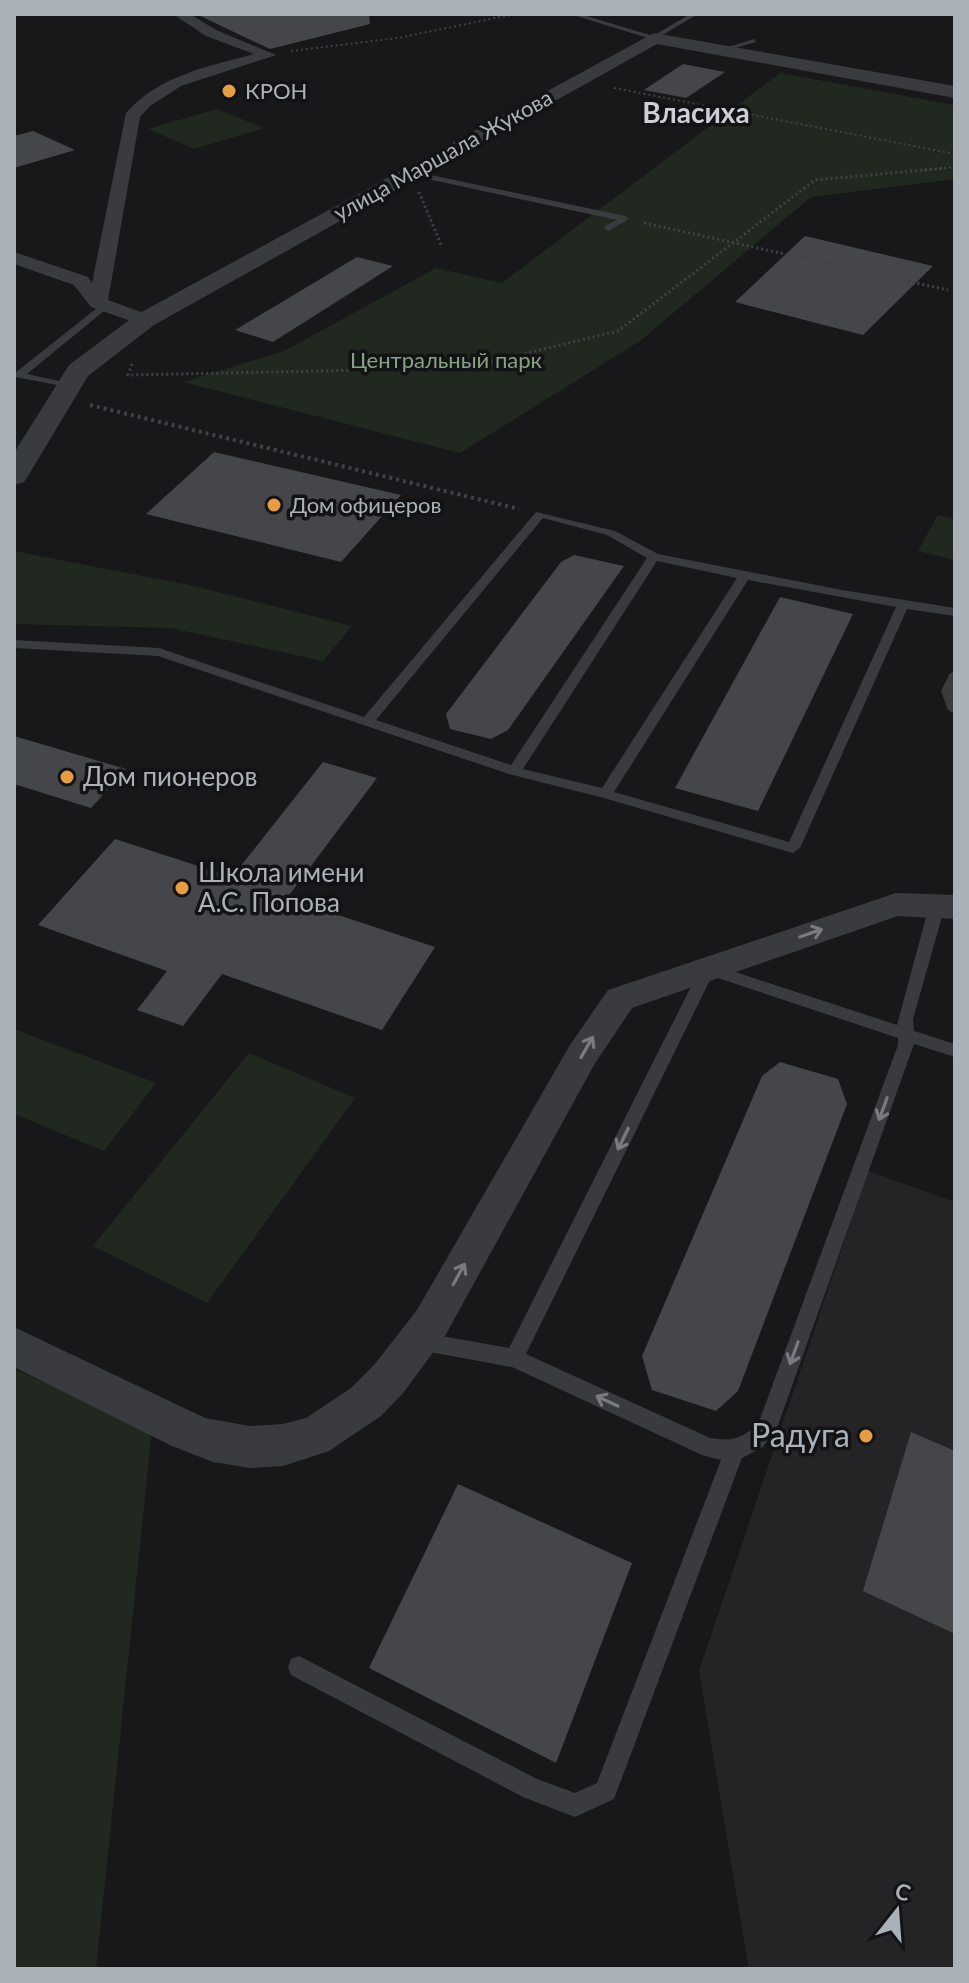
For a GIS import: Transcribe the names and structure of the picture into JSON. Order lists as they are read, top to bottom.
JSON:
{
  "streets": {
    "street": ["улица Маршала Жукова"]
  },
  "districts": ["Власиха"],
  "parks": ["Центральный парк"],
  "places": [
    "КРОН",
    "Дом офицеров",
    "Дом пионеров",
    "Школа имени А.С. Попова",
    "Радуга"
  ],
  "north": "top"
}
